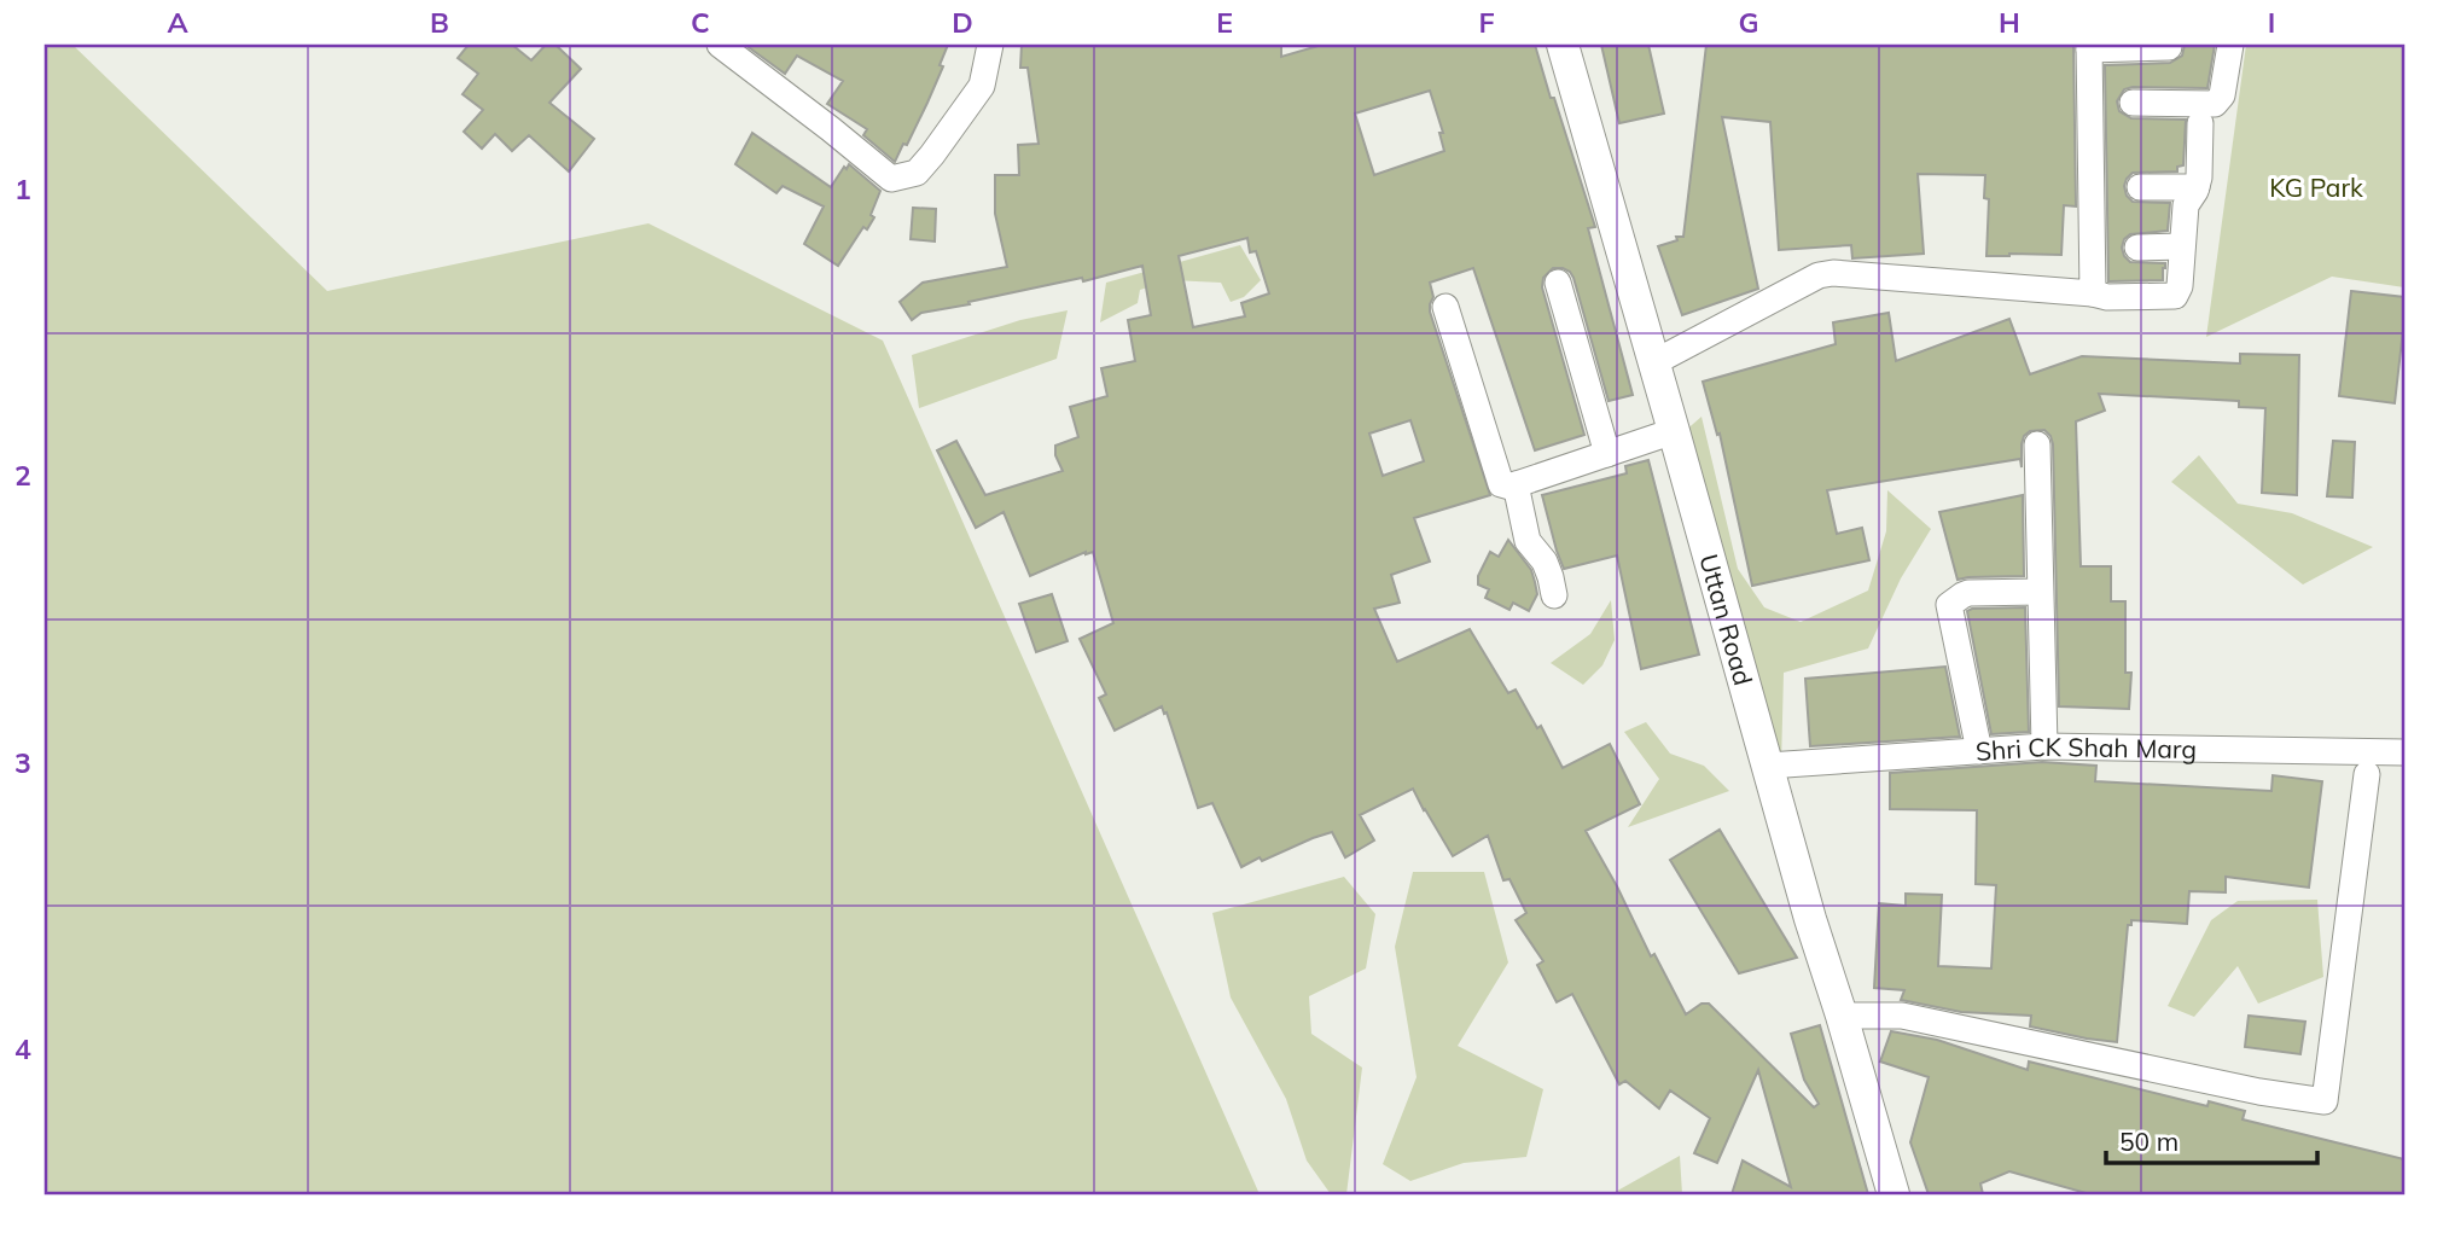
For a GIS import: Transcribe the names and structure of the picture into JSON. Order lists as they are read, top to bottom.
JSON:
{
  "streets": {
    "street": ["Uttan Road", "Shri CK Shah Marg"]
  },
  "crossings": [
    ["Uttan Road", "Shri CK Shah Marg"]
  ],
  "parks": ["KG Park"],
  "scale_bar": "50 m",
  "grid": {
    "columns": [
      "A",
      "B",
      "C",
      "D",
      "E",
      "F",
      "G",
      "H",
      "I"
    ],
    "rows": [
      "1",
      "2",
      "3",
      "4"
    ]
  }
}
